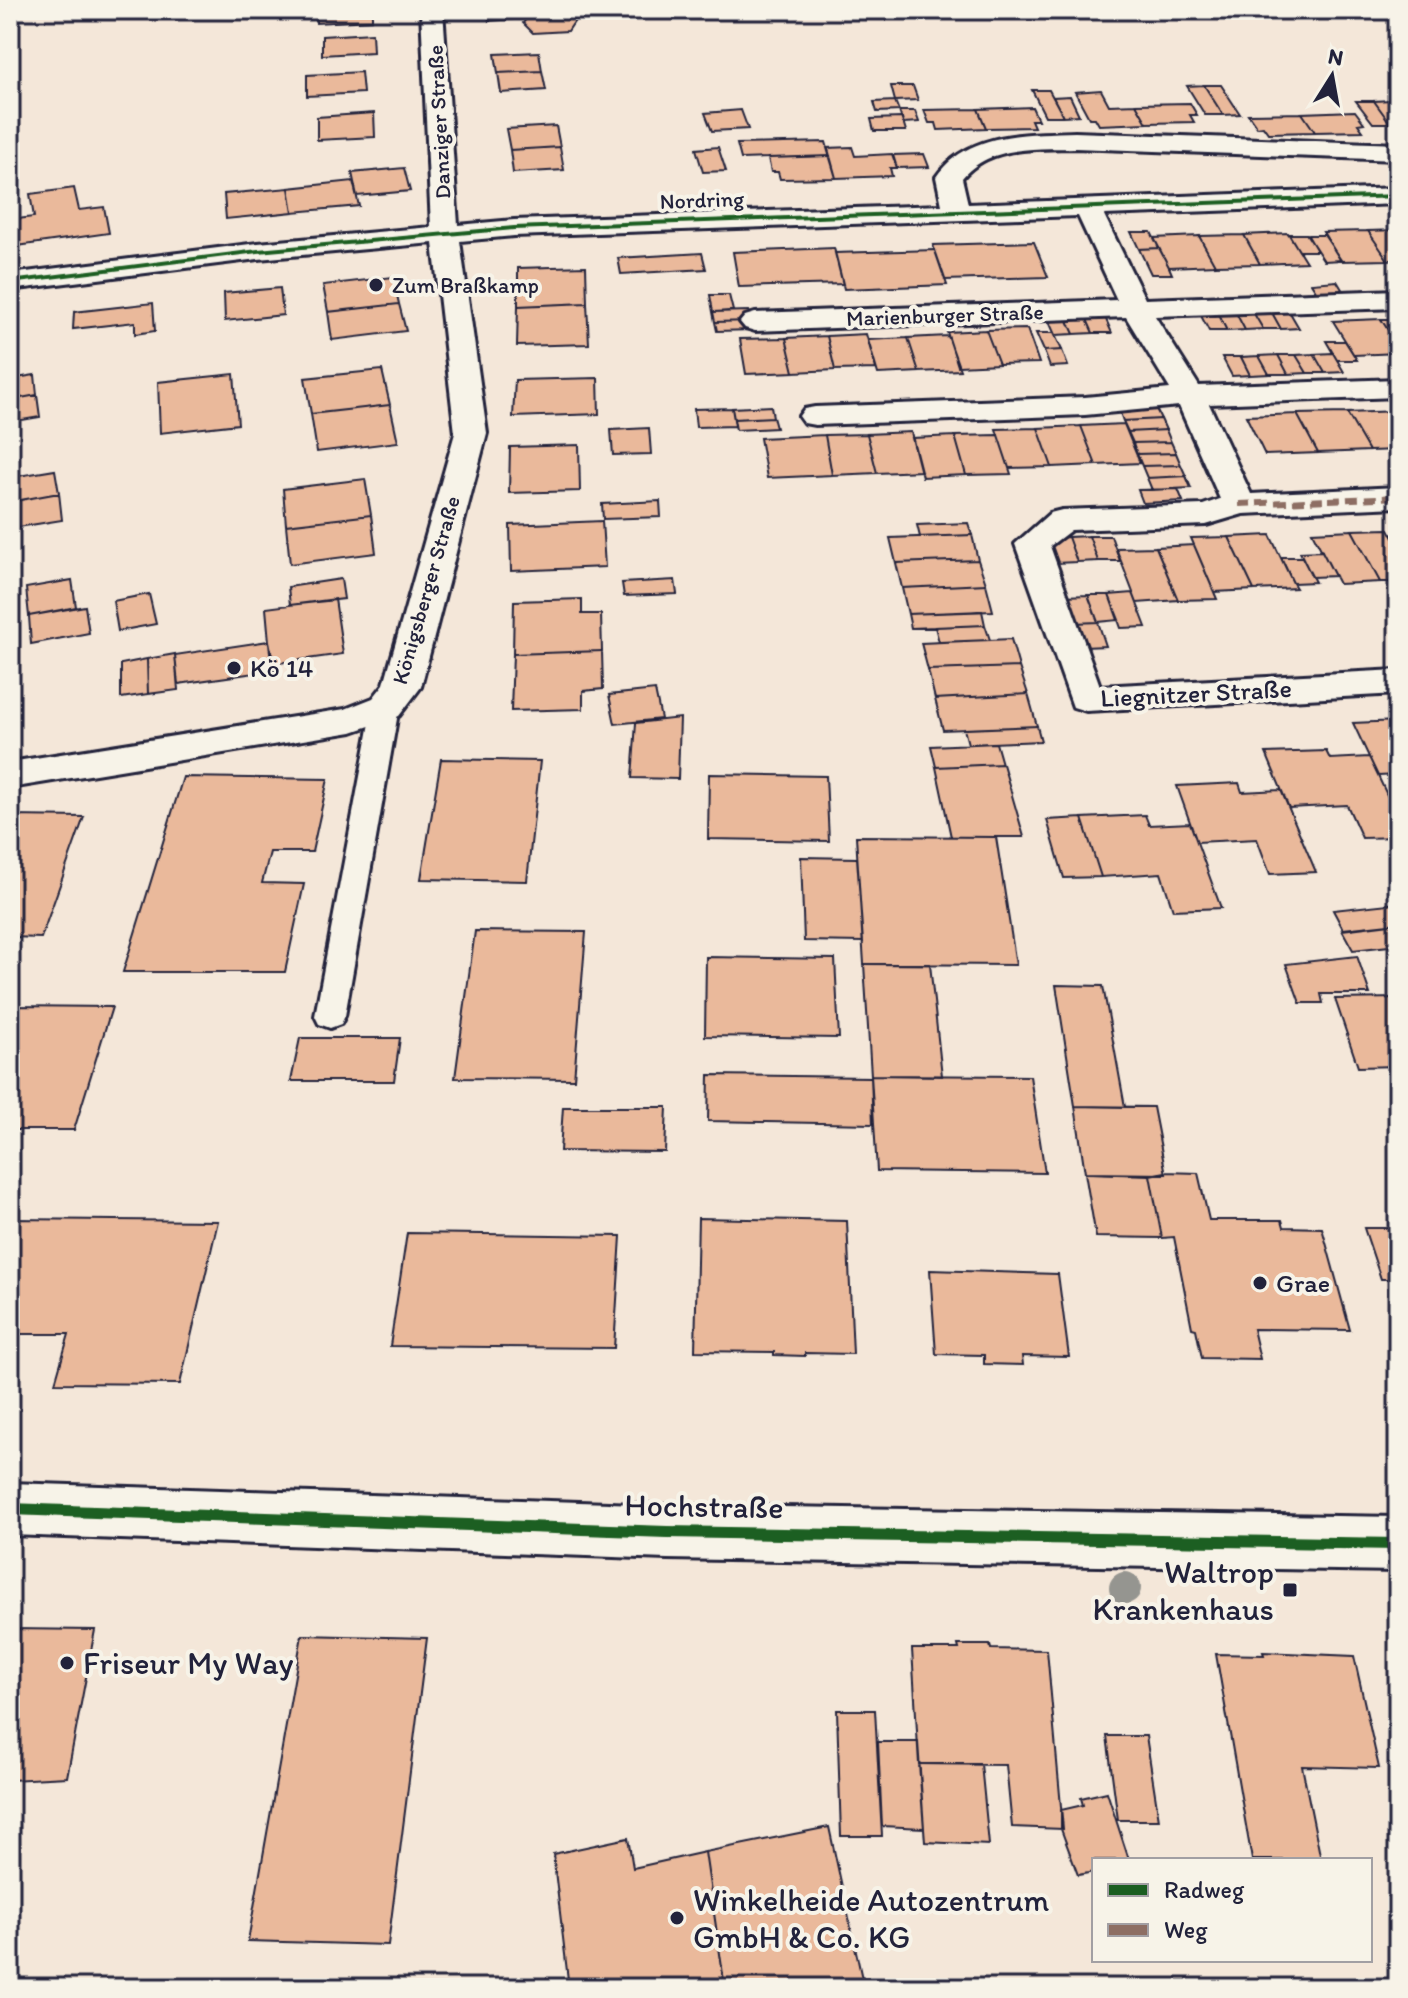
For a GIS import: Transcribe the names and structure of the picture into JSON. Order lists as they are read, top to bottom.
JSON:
{
  "streets": {
    "street": [
      "Danziger Straße",
      "Nordring",
      "Marienburger Straße",
      "Königsberger Straße",
      "Liegnitzer Straße",
      "Hochstraße"
    ]
  },
  "crossings": [
    ["Danziger Straße", "Nordring"],
    ["Danziger Straße", "Königsberger Straße"],
    ["Nordring", "Königsberger Straße"]
  ],
  "places": {
    "other": [
      "Zum Braßkamp",
      "Kö 14",
      "Grae",
      "Friseur My Way",
      "Winkelheide Autozentrum GmbH & Co. KG"
    ],
    "transit": ["Waltrop Krankenhaus"]
  },
  "legend": ["Radweg", "Weg"],
  "north": "top"
}
